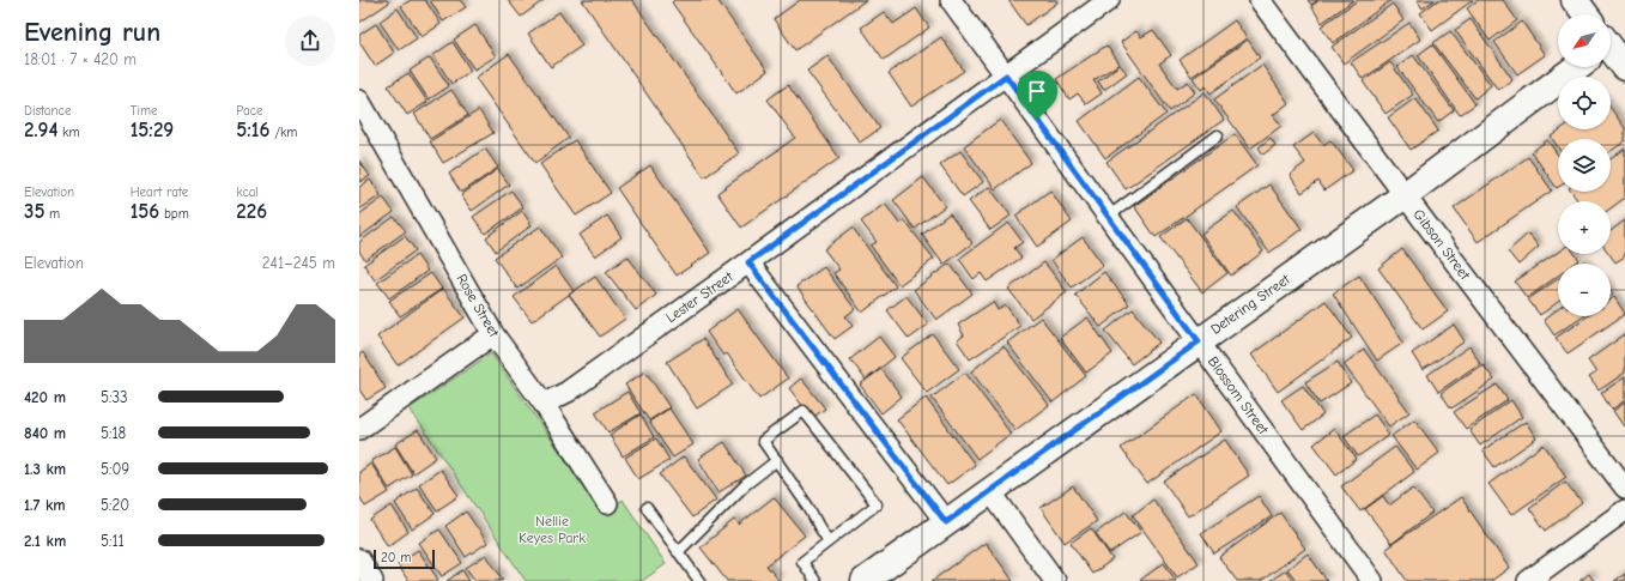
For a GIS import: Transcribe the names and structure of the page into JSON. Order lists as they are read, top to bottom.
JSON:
{
  "streets": {
    "street": [
      "Gibson Street",
      "Lester Street",
      "Detering Street",
      "Rose Street",
      "Blossom Street"
    ]
  },
  "crossings": [
    ["Gibson Street", "Detering Street"],
    ["Lester Street", "Rose Street"],
    ["Lester Street", "Blossom Street"],
    ["Detering Street", "Blossom Street"]
  ],
  "parks": ["Nellie Keyes Park"],
  "scale_bar": "20 m",
  "north": "bottom left",
  "page": {
    "heading": ["Evening run", "18:01 · 7 × 420 m"],
    "map_buttons": ["+", "−"],
    "stats": [
      ["Distance", "2.94 km"],
      ["Time", "15:29"],
      ["Pace", "5:16 /km"],
      ["Elevation", "35 m"],
      ["Heart rate", "156 bpm"],
      ["kcal", "226"]
    ],
    "chart": ["Elevation", "241–245 m"],
    "list": [
      {
        "name": "420 m",
        "note": "5:33"
      },
      {
        "name": "840 m",
        "note": "5:18"
      },
      {
        "name": "1.3 km",
        "note": "5:09"
      },
      {
        "name": "1.7 km",
        "note": "5:20"
      },
      {
        "name": "2.1 km",
        "note": "5:11"
      }
    ],
    "scale": "20 m"
  }
}
